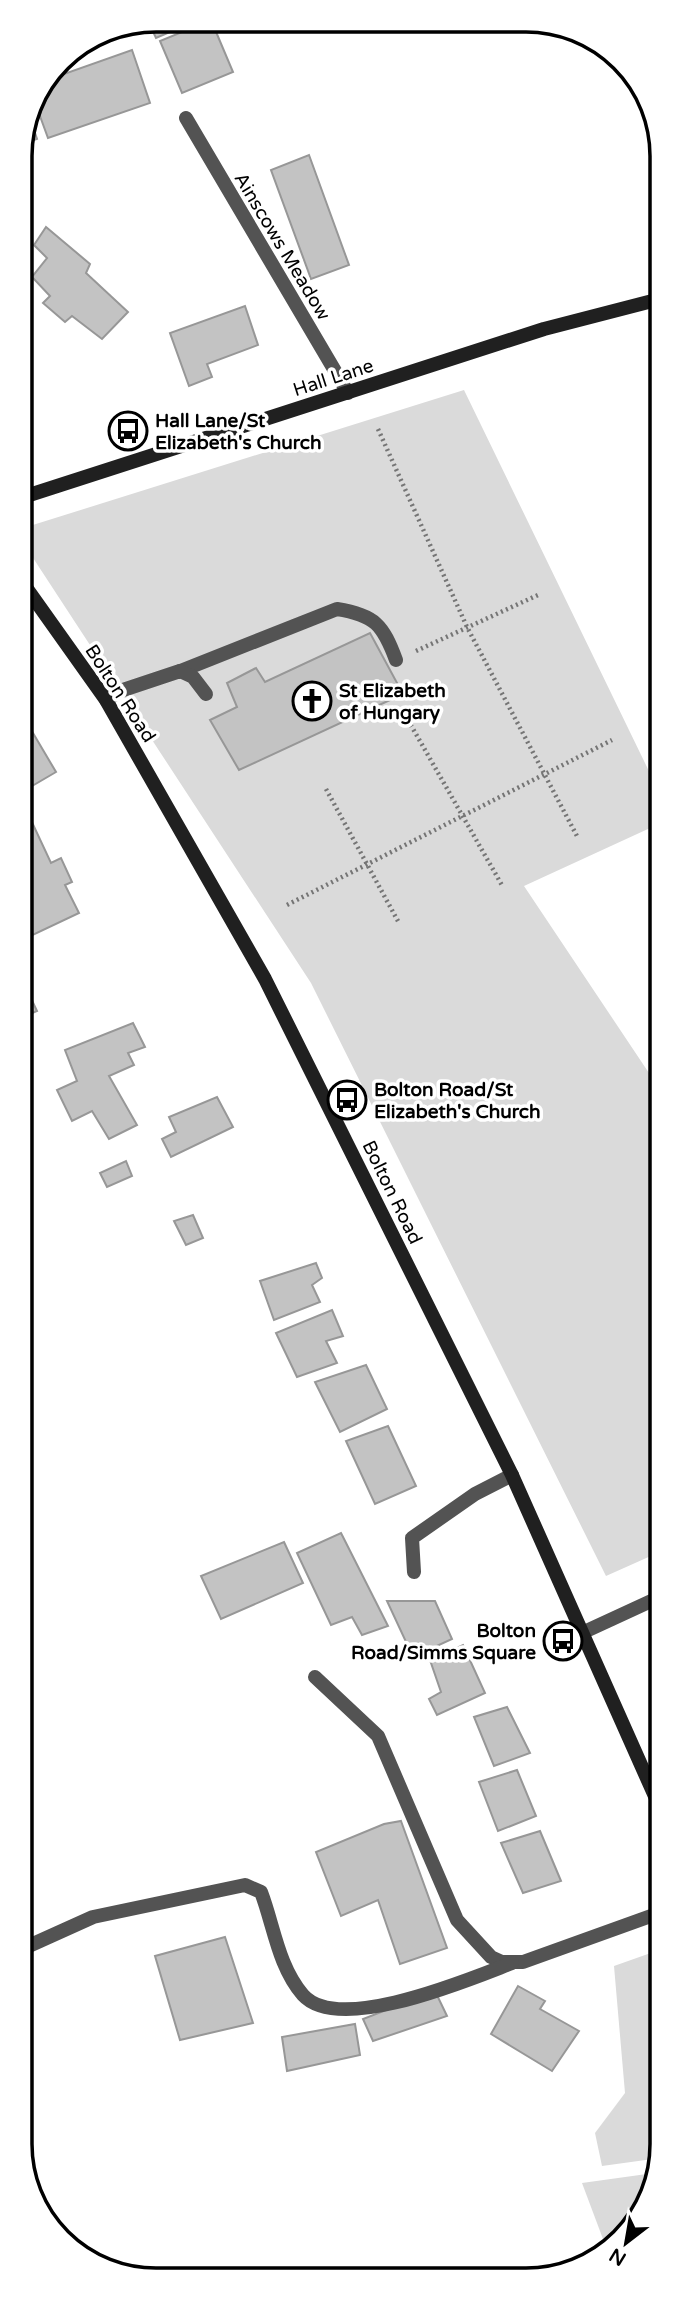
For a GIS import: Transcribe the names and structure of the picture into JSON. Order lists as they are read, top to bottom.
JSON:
{
  "streets": {
    "main road": ["Hall Lane", "Bolton Road"],
    "street": ["Ainscows Meadow"]
  },
  "crossings": [
    ["Ainscows Meadow", "Hall Lane"]
  ],
  "places": {
    "bus stop": ["Hall Lane/St Elizabeth's Church", "Bolton Road/St Elizabeth's Church", "Bolton Road/Simms Square"],
    "church": ["St Elizabeth of Hungary"]
  },
  "north": "bottom left"
}
